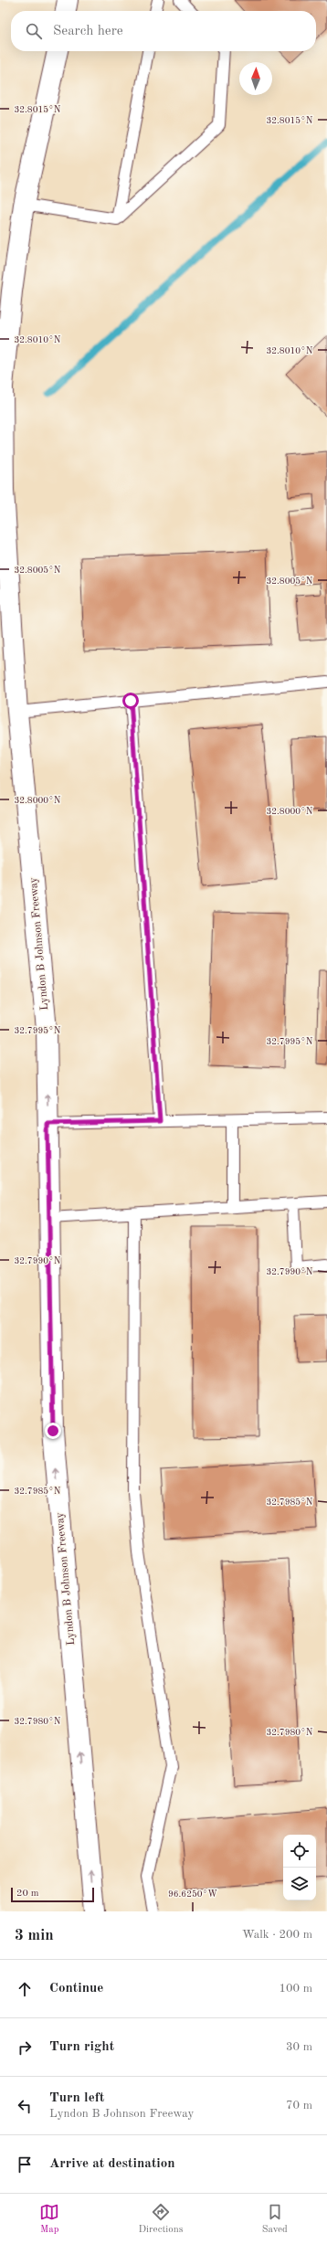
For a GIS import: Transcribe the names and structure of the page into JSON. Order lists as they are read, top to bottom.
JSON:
{
  "streets": {
    "main road": ["Lyndon B Johnson Freeway"]
  },
  "one_way": ["Lyndon B Johnson Freeway"],
  "scale_bar": "20 m",
  "north": "top",
  "page": {
    "search": "Search here",
    "scale": "20 m",
    "heading": ["3 min", "Walk · 200 m"],
    "list": [
      ["Continue", "100 m"],
      ["Turn right", "30 m"],
      ["Turn left", "Lyndon B Johnson Freeway", "70 m"],
      "Arrive at destination"
    ],
    "nav": ["Map", "Directions", "Saved"]
  },
  "coordinates": [
    "32.8015°N",
    "32.8010°N",
    "32.8005°N",
    "32.8000°N",
    "32.7995°N",
    "32.7990°N",
    "32.7985°N",
    "32.7980°N",
    "96.6250°W"
  ]
}
